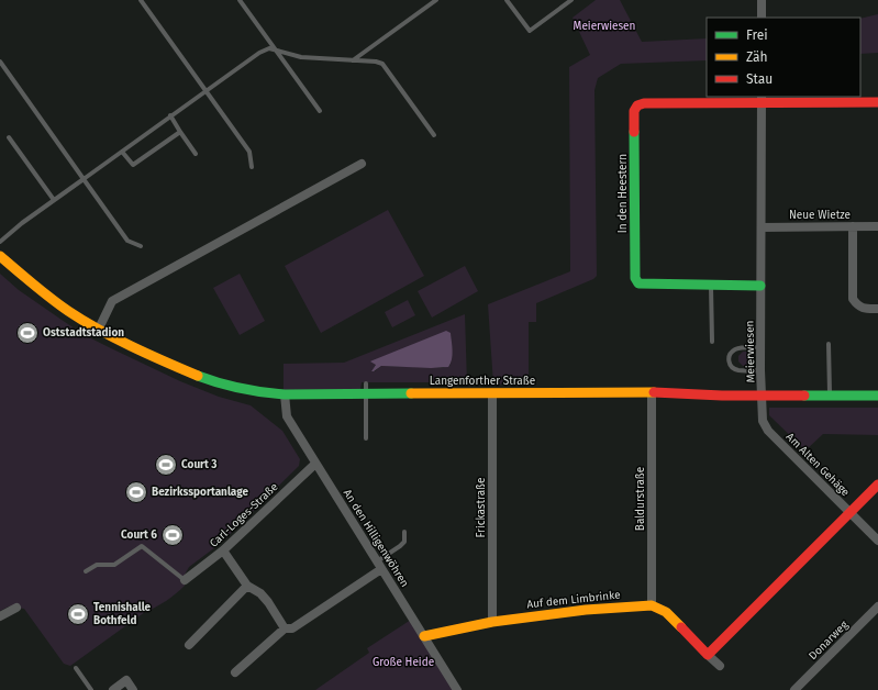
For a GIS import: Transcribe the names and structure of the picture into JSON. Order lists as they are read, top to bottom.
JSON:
{
  "streets": {
    "street": [
      "In den Heestern",
      "Neue Wietze",
      "Meierwiesen",
      "Langenforther Straße",
      "Am Alten Gehäge",
      "Baldurstraße",
      "Frickastraße",
      "Carl-Loges-Straße",
      "An den Hilligenwöhren",
      "Auf dem Limbrinke",
      "Donarweg"
    ]
  },
  "crossings": [
    ["In den Heestern", "Meierwiesen"],
    ["Neue Wietze", "Meierwiesen"],
    ["Meierwiesen", "Langenforther Straße"],
    ["Meierwiesen", "Am Alten Gehäge"],
    ["Langenforther Straße", "Am Alten Gehäge"],
    ["Langenforther Straße", "Baldurstraße"],
    ["Langenforther Straße", "Frickastraße"],
    ["Langenforther Straße", "An den Hilligenwöhren"],
    ["Baldurstraße", "Auf dem Limbrinke"],
    ["Frickastraße", "Auf dem Limbrinke"],
    ["Carl-Loges-Straße", "An den Hilligenwöhren"],
    ["An den Hilligenwöhren", "Auf dem Limbrinke"]
  ],
  "parks": ["Meierwiesen", "Große Heide"],
  "places": {
    "sports": [
      "Oststadtstadion",
      "Court 3",
      "Bezirkssportanlage",
      "Court 6",
      "Tennishalle Bothfeld"
    ]
  },
  "legend": ["Frei", "Zäh", "Stau"]
}
